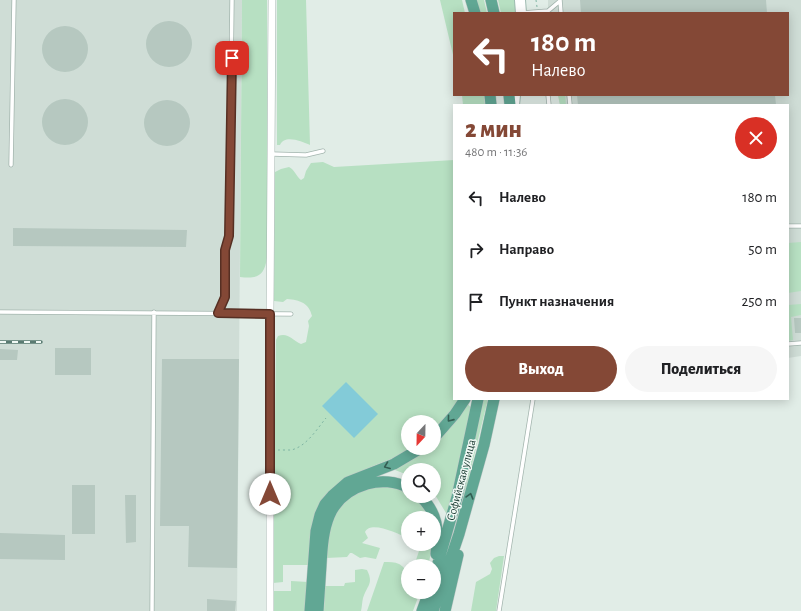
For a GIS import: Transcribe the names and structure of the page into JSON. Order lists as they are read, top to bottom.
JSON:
{
  "streets": {
    "main road": ["Софийская улица"]
  },
  "north": "bottom",
  "page": {
    "turn": ["180 m", "Налево"],
    "heading": ["2 мин", "480 m · 11:36"],
    "list": [
      {
        "name": "Налево",
        "value": "180 m"
      },
      {
        "name": "Направо",
        "value": "50 m"
      },
      {
        "name": "Пункт назначения",
        "value": "250 m"
      }
    ],
    "buttons": ["Выход", "Поделиться"],
    "map_buttons": ["+", "−"]
  }
}
